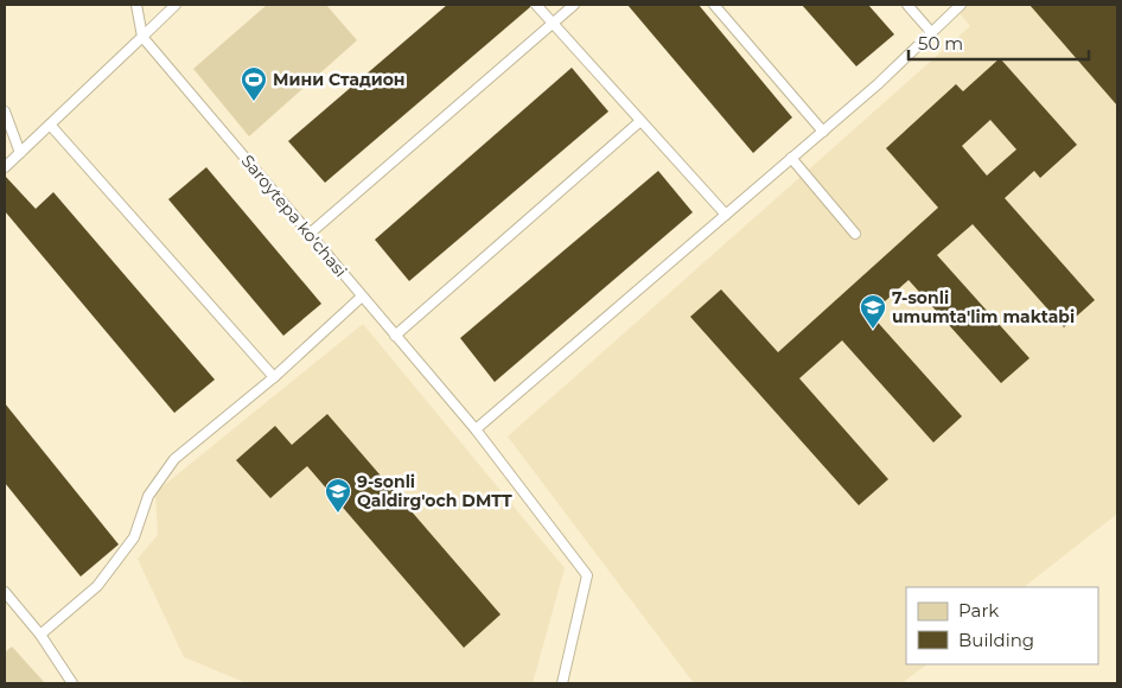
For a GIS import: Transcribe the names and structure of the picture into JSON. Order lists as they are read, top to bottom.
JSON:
{
  "streets": {
    "lane": ["Saroytepa ko'chasi"]
  },
  "places": {
    "sports": ["Мини Стадион"],
    "school or university": ["7-sonli umumta'lim maktabi", "9-sonli Qaldirg'och DMTT"]
  },
  "legend": ["Park", "Building"],
  "scale_bar": "50 m"
}
